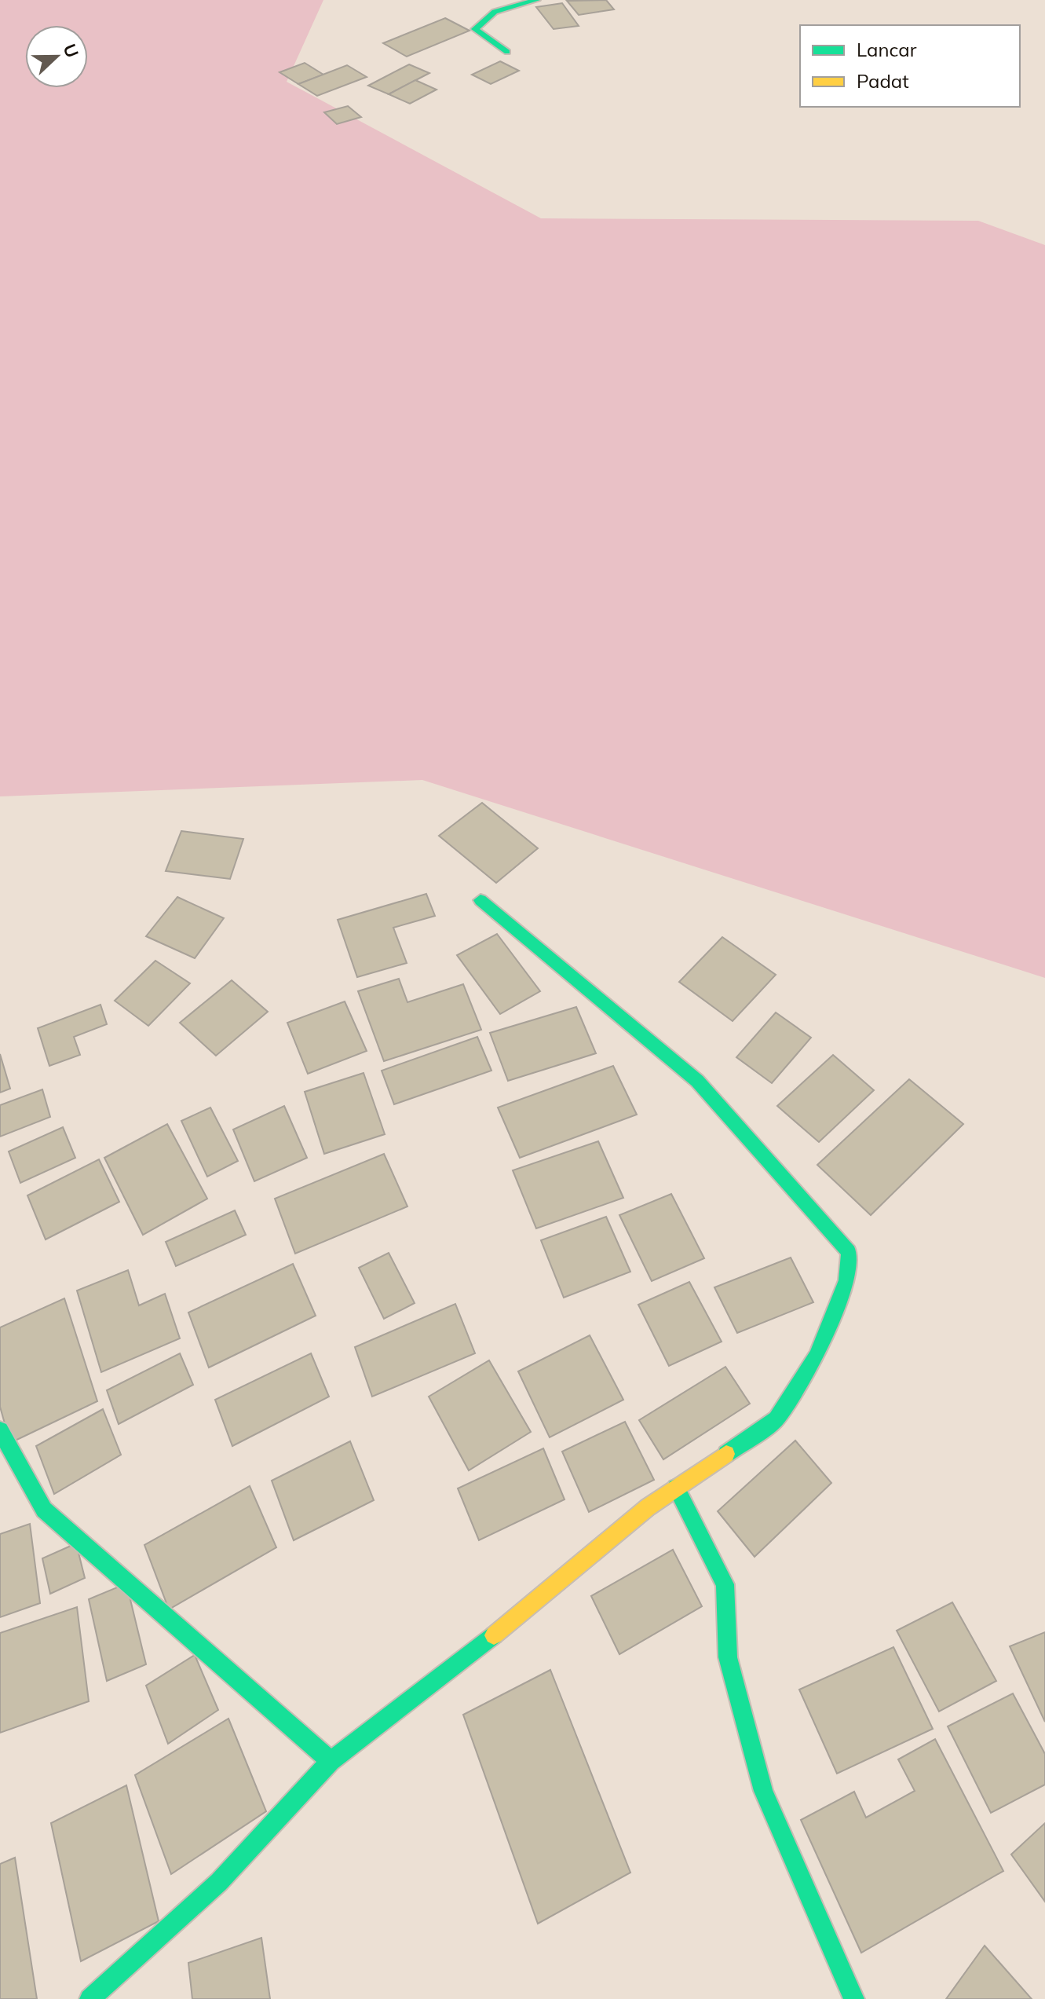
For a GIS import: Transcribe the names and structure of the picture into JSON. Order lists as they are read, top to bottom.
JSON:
{
  "legend": ["Lancar", "Padat"],
  "north": "right"
}
